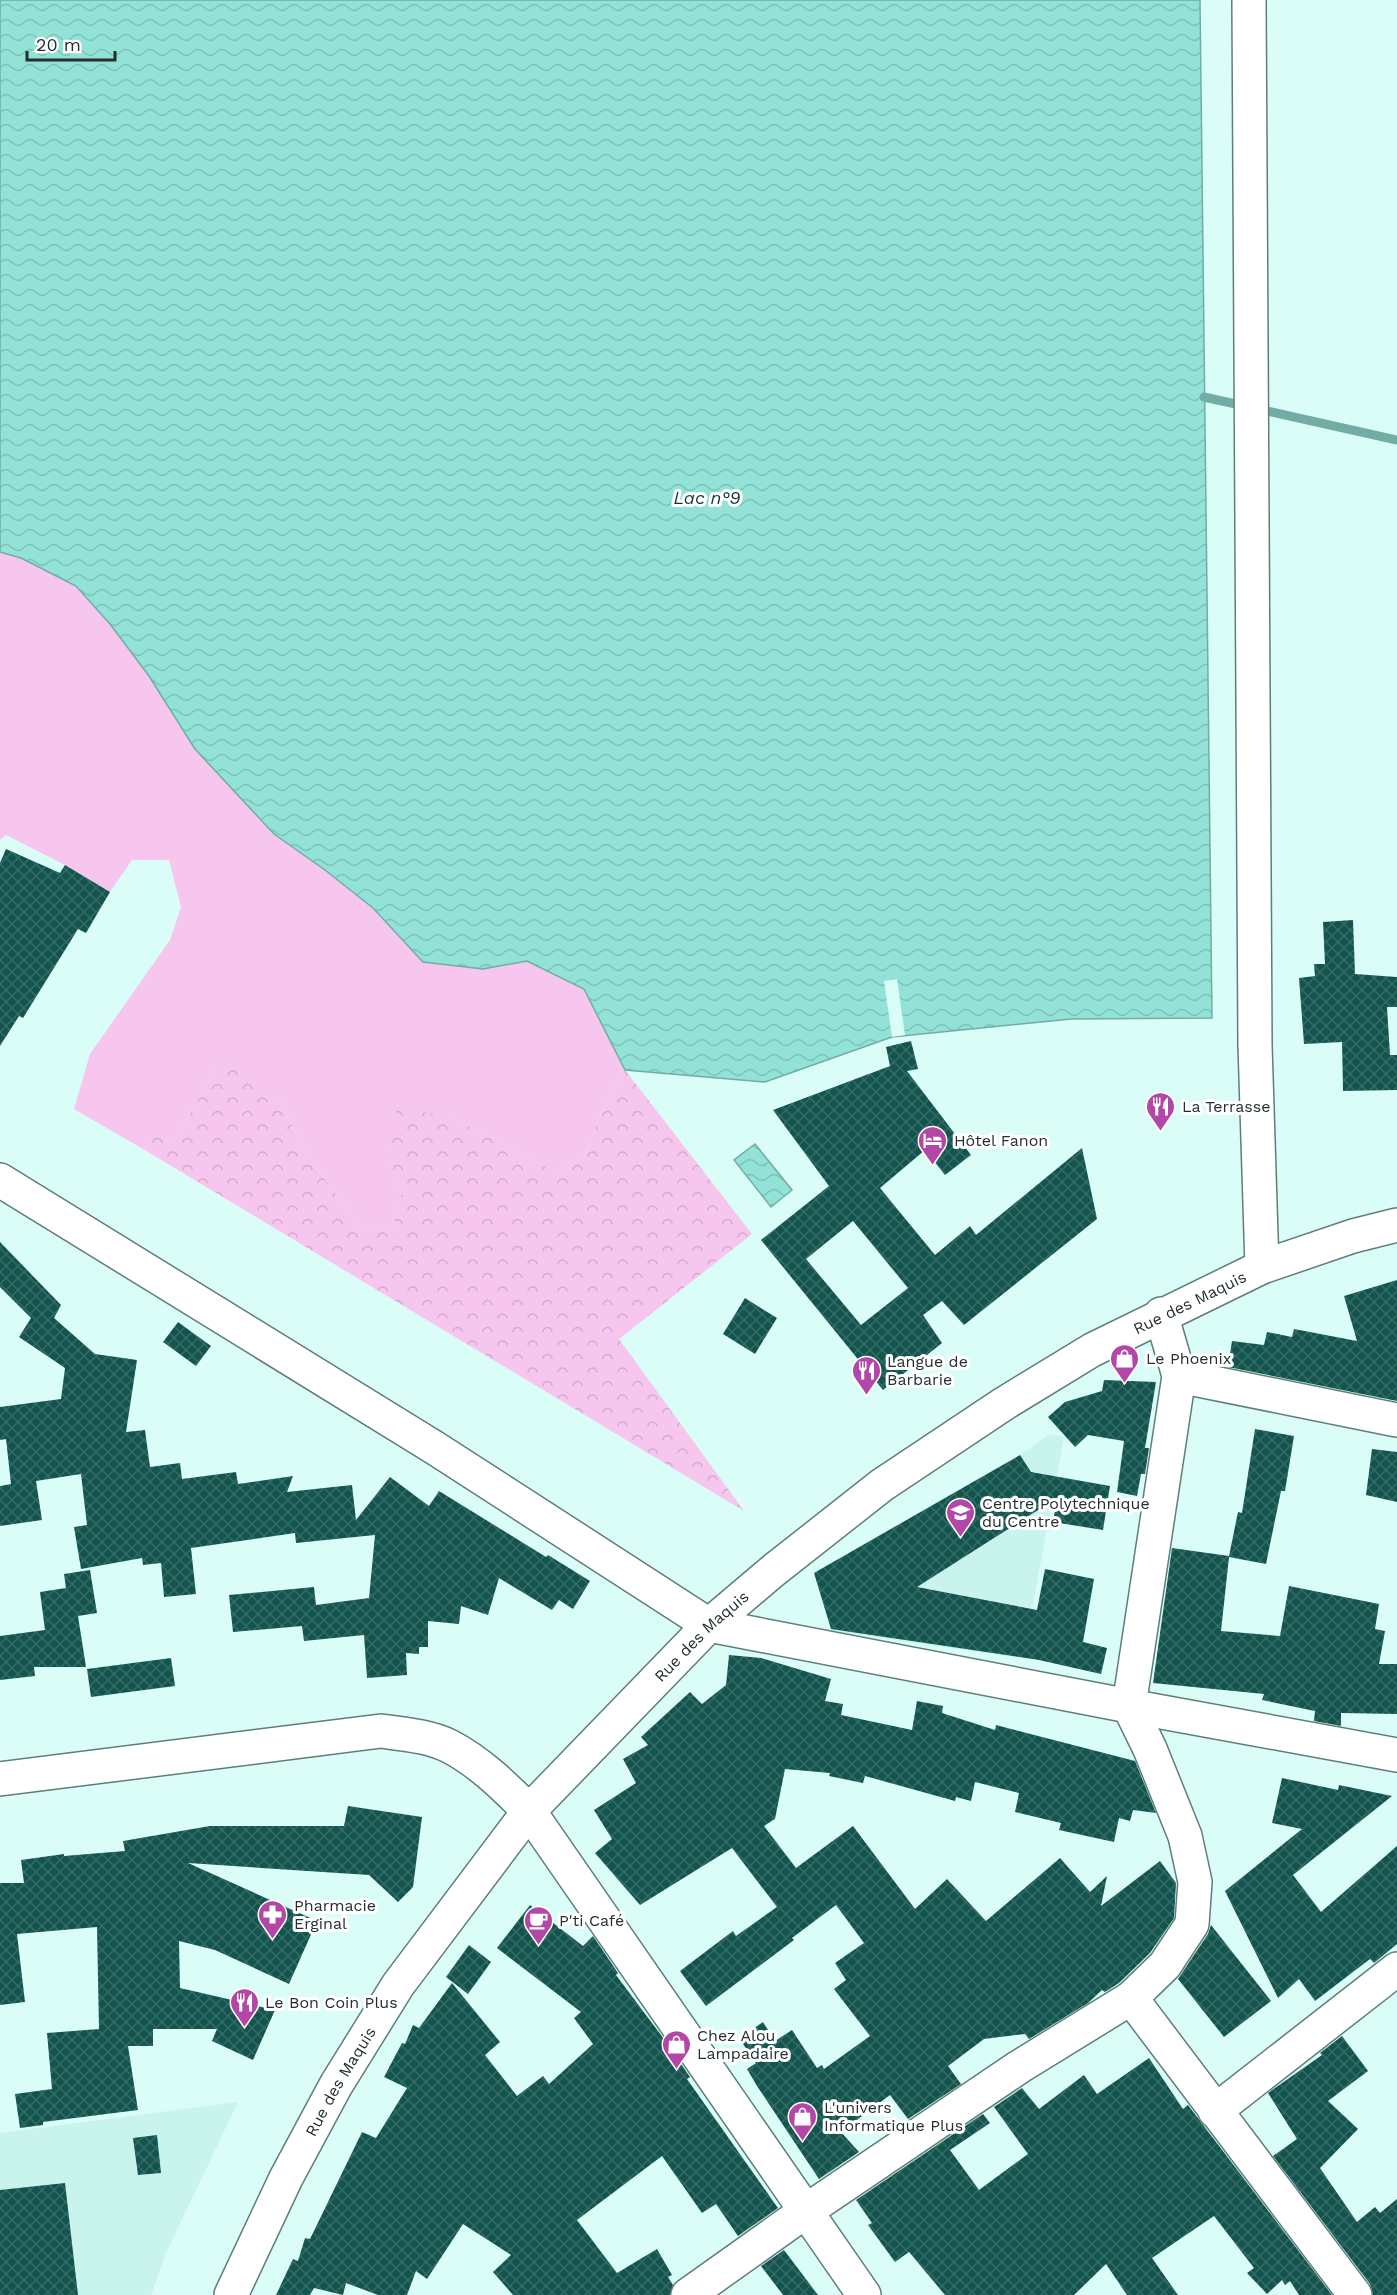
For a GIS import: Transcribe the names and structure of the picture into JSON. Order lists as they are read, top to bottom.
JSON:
{
  "streets": {
    "street": ["Rue des Maquis"]
  },
  "water": ["Lac n°9"],
  "places": {
    "restaurant": ["La Terrasse", "Langue de Barbarie", "Le Bon Coin Plus"],
    "hotel": ["Hôtel Fanon"],
    "shop": ["Le Phoenix", "Chez Alou Lampadaire", "L'univers Informatique Plus"],
    "school or university": ["Centre Polytechnique du Centre"],
    "pharmacy": ["Pharmacie Erginal"],
    "cafe": ["P'ti Café"]
  },
  "scale_bar": "20 m"
}
